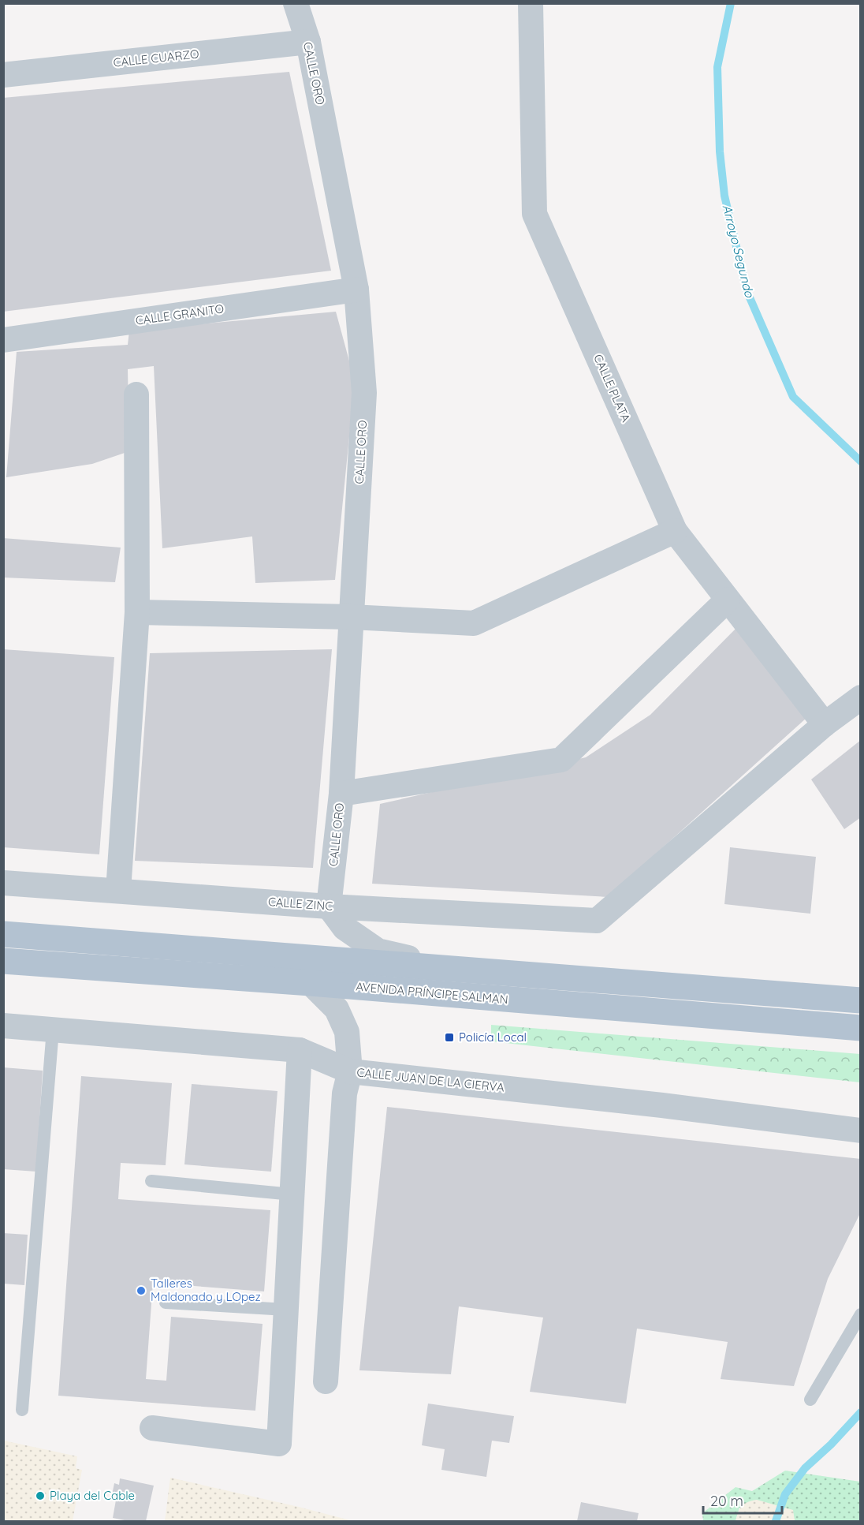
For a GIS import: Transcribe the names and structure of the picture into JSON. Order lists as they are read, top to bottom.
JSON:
{
  "streets": {
    "main road": ["AVENIDA PRÍNCIPE SALMAN"],
    "street": [
      "CALLE CUARZO",
      "CALLE ORO",
      "CALLE GRANITO",
      "CALLE PLATA",
      "CALLE ZINC",
      "CALLE JUAN DE LA CIERVA"
    ]
  },
  "crossings": [
    ["CALLE CUARZO", "CALLE ORO"],
    ["CALLE ORO", "CALLE GRANITO"],
    ["CALLE ORO", "CALLE ZINC"],
    ["CALLE PLATA", "CALLE ZINC"]
  ],
  "water": ["Arroyo Segundo"],
  "places": {
    "transit": ["Policía Local"],
    "other": ["Talleres Maldonado y LOpez", "Playa del Cable"]
  },
  "scale_bar": "20 m"
}
